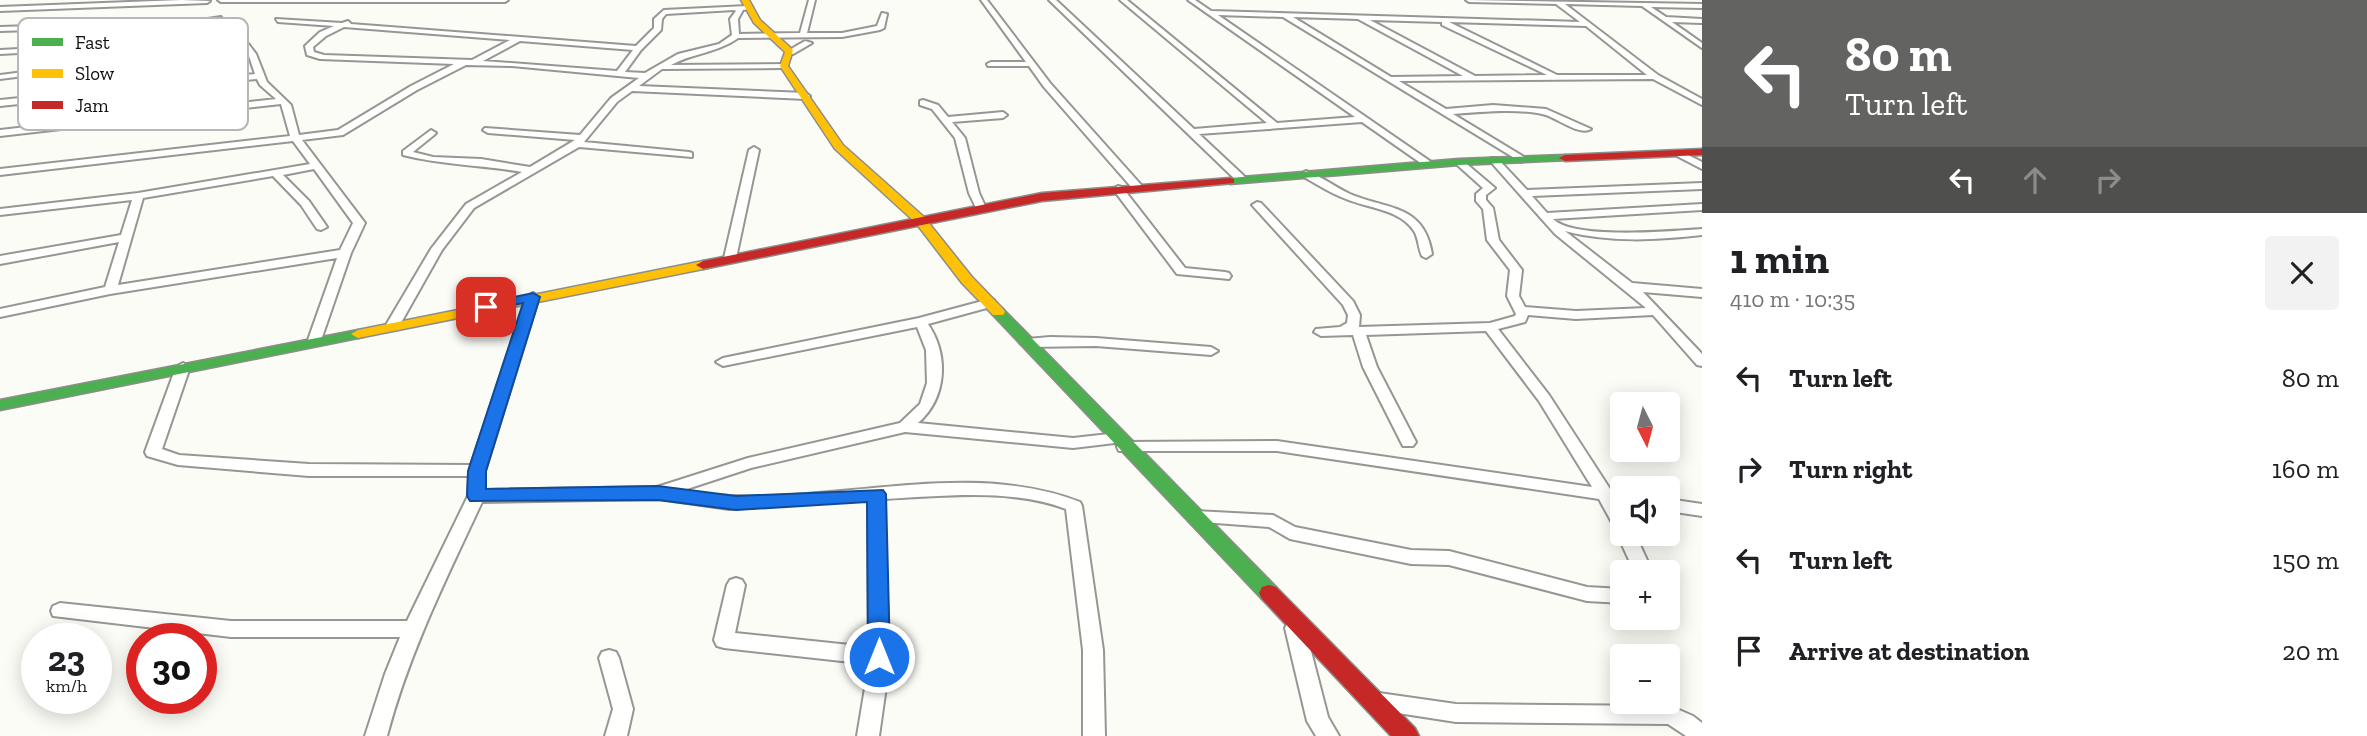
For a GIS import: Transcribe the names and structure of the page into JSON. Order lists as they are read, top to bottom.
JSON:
{
  "legend": ["Fast", "Slow", "Jam"],
  "north": "bottom",
  "page": {
    "turn": ["80 m", "Turn left"],
    "heading": ["1 min", "410 m · 10:35"],
    "list": [
      {
        "name": "Turn left",
        "value": "80 m"
      },
      {
        "name": "Turn right",
        "value": "160 m"
      },
      {
        "name": "Turn left",
        "value": "150 m"
      },
      {
        "name": "Arrive at destination",
        "value": "20 m"
      }
    ],
    "map_buttons": ["+", "−"],
    "speed": "23 km/h",
    "limit": "30"
  }
}
